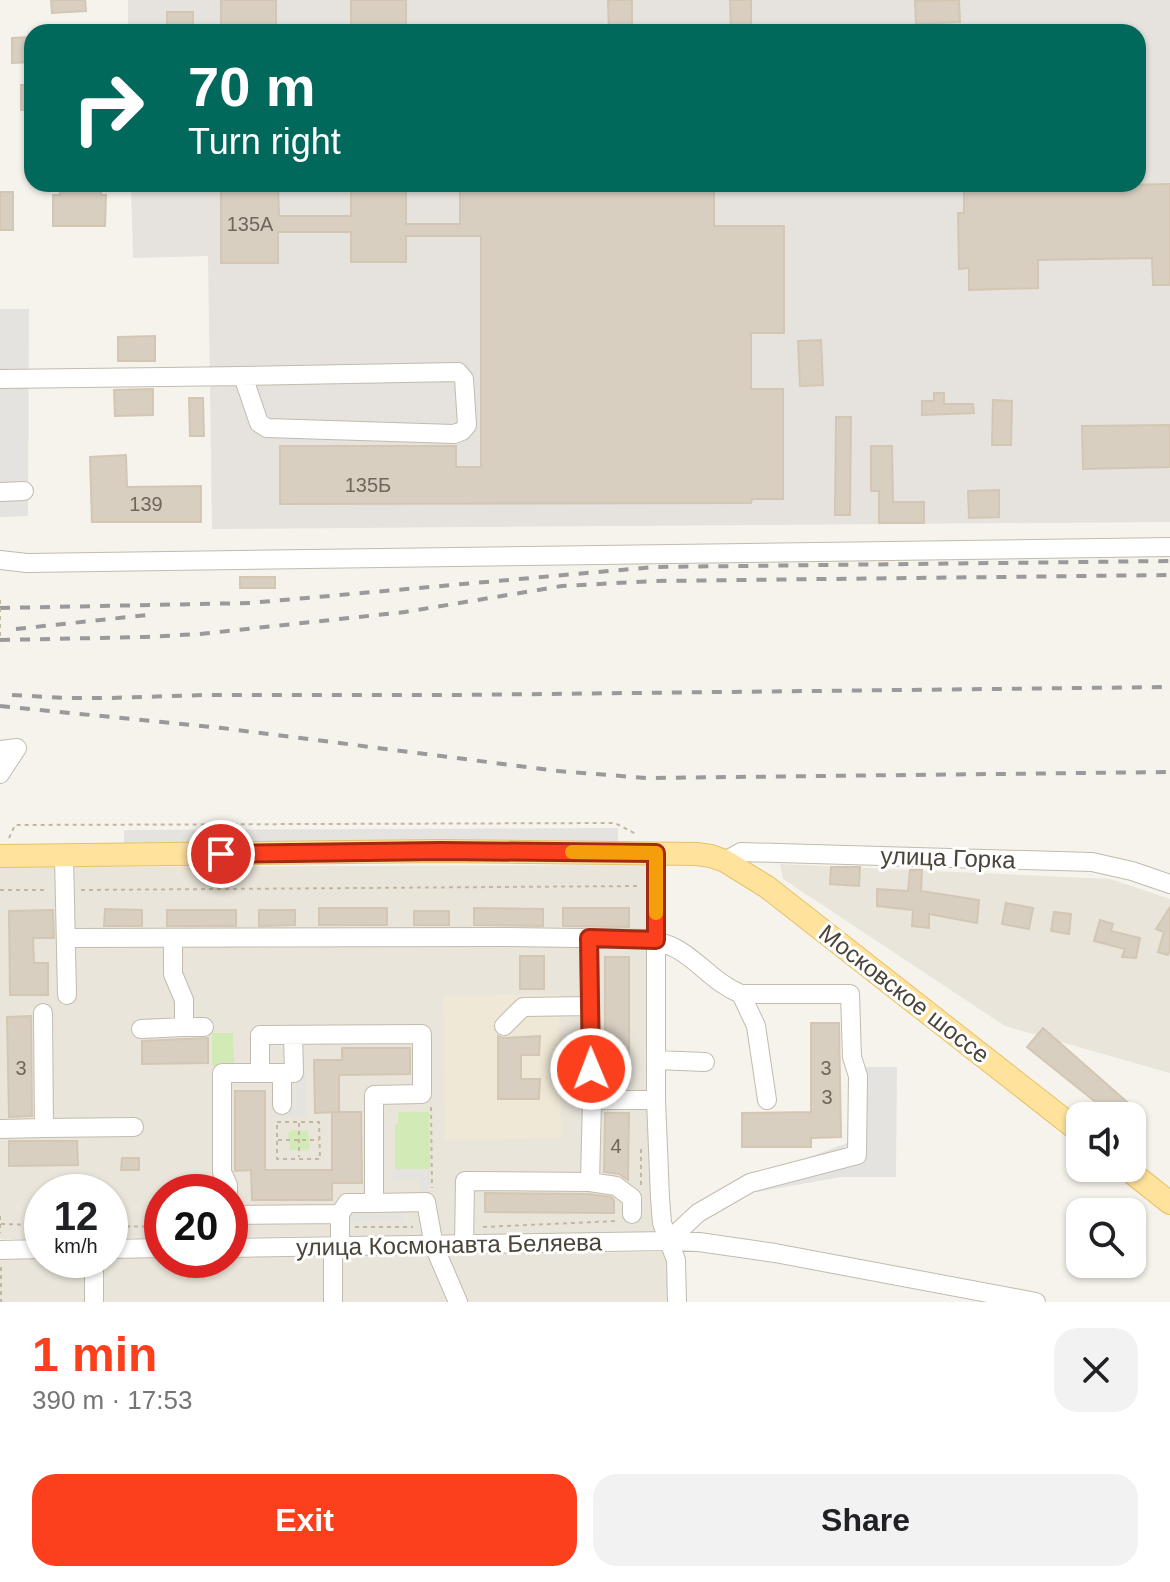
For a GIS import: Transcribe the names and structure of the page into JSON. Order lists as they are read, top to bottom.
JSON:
{
  "streets": {
    "main road": ["Московское шоссе"],
    "street": ["улица Горка", "улица Космонавта Беляева"]
  },
  "crossings": [
    ["улица Горка", "Московское шоссе"]
  ],
  "house_numbers": [
    "135А",
    "135Б",
    "139",
    "3",
    "3",
    "3",
    "4"
  ],
  "page": {
    "turn": ["70 m", "Turn right"],
    "speed": "12 km/h",
    "limit": "20",
    "heading": ["1 min", "390 m · 17:53"],
    "buttons": ["Exit", "Share"]
  }
}
